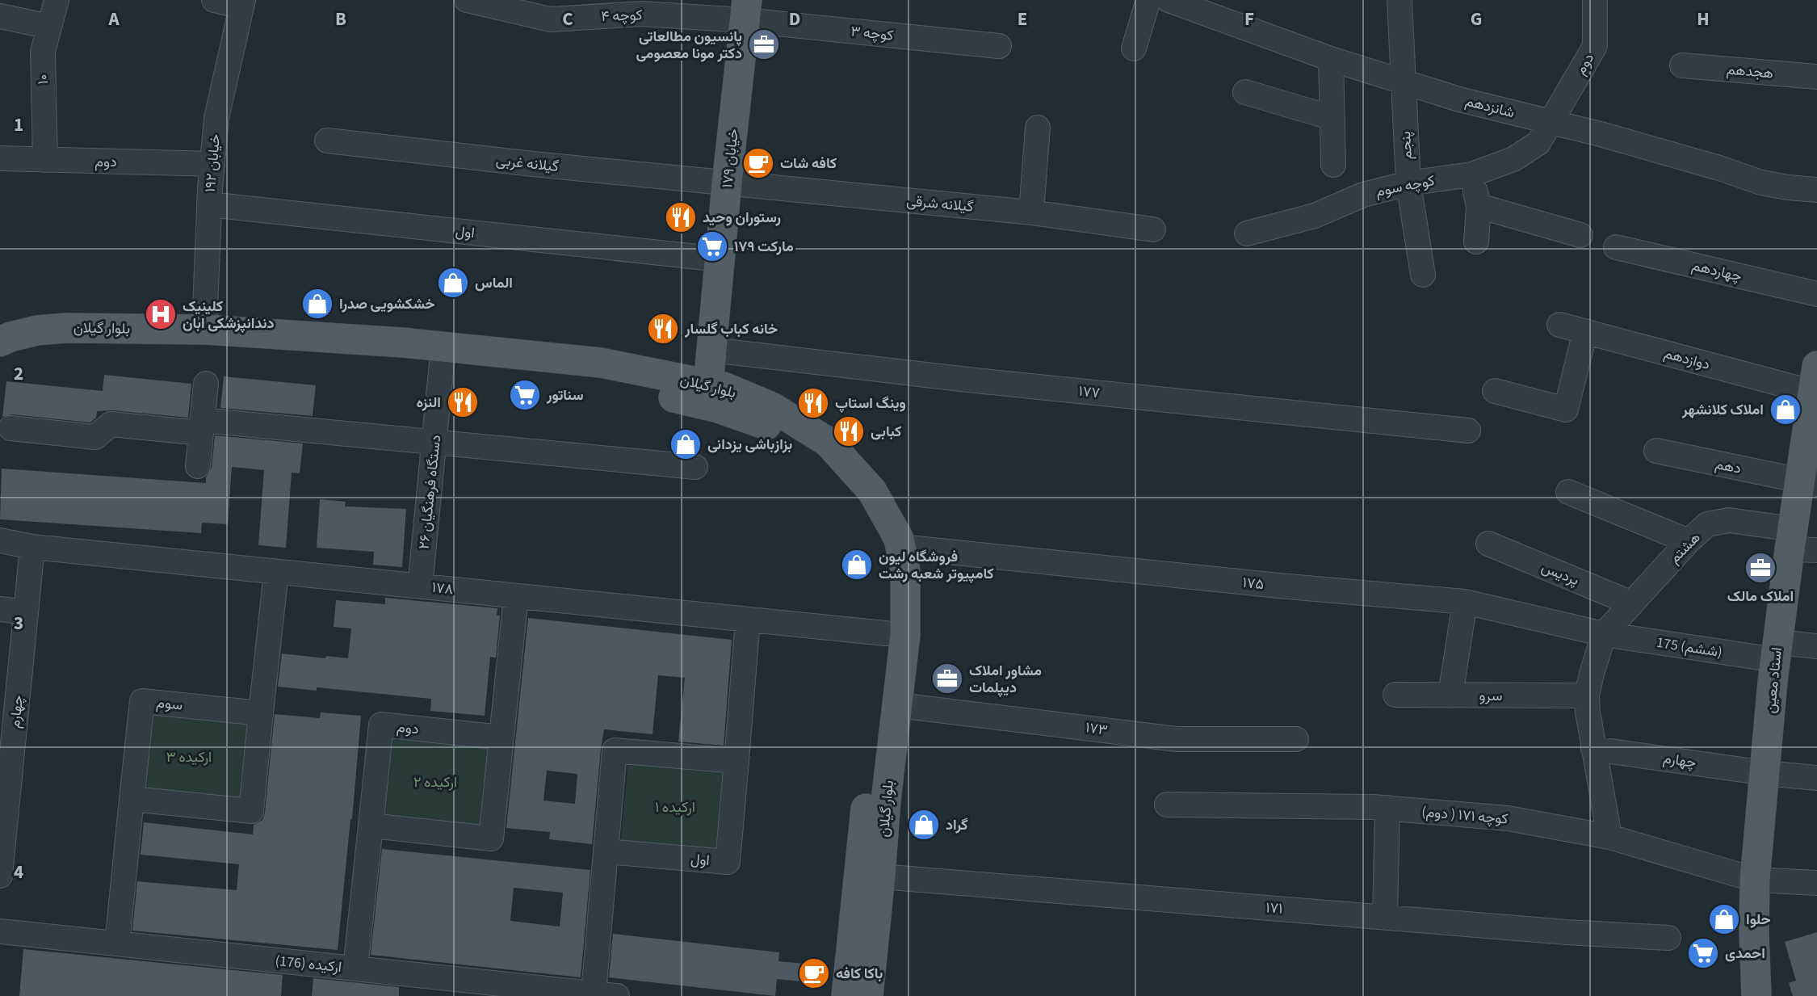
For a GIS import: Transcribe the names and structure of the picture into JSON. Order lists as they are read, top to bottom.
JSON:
{
  "streets": {
    "main road": ["خیابان ۱۷۹", "بلوار گیلان", "استاد معین"],
    "street": [
      "کوچه ۴",
      "کوچه ۳",
      "دوم",
      "هجدهم",
      "۱۰",
      "شانزدهم",
      "پنجم",
      "خیابان ۱۹۲",
      "گیلانه غربی",
      "کوچه سوم",
      "گیلانه شرقی",
      "اول",
      "چهاردهم",
      "دوازدهم",
      "۱۷۷",
      "دهم",
      "۲۶ دستگاه فرهنگیان",
      "هشتم",
      "پردیس",
      "۱۷۵",
      "۱۷۸",
      "175 (ششم)",
      "سرو",
      "سوم",
      "چهارم",
      "۱۷۳",
      "کوچه ۱۷۱ ( دوم)",
      "۱۷۱",
      "ارکیده (176)"
    ]
  },
  "crossings": [
    ["کوچه ۴", "کوچه ۳"],
    ["کوچه ۴", "خیابان ۱۷۹"],
    ["کوچه ۳", "خیابان ۱۷۹"],
    ["دوم", "۱۰"],
    ["دوم", "شانزدهم"],
    ["دوم", "خیابان ۱۹۲"],
    ["دوم", "کوچه سوم"],
    ["دوم", "ارکیده (176)"],
    ["شانزدهم", "پنجم"],
    ["شانزدهم", "کوچه سوم"],
    ["پنجم", "کوچه سوم"],
    ["خیابان ۱۷۹", "گیلانه غربی"],
    ["خیابان ۱۷۹", "گیلانه شرقی"],
    ["خیابان ۱۷۹", "اول"],
    ["خیابان ۱۷۹", "بلوار گیلان"],
    ["خیابان ۱۷۹", "۱۷۷"],
    ["خیابان ۱۹۲", "اول"],
    ["خیابان ۱۹۲", "بلوار گیلان"],
    ["گیلانه غربی", "گیلانه شرقی"],
    ["اول", "۱۷۸"],
    ["بلوار گیلان", "۲۶ دستگاه فرهنگیان"],
    ["بلوار گیلان", "۱۷۵"],
    ["بلوار گیلان", "۱۷۸"],
    ["بلوار گیلان", "۱۷۳"],
    ["بلوار گیلان", "۱۷۱"],
    ["دوازدهم", "استاد معین"],
    ["دهم", "استاد معین"],
    ["۲۶ دستگاه فرهنگیان", "۱۷۸"],
    ["هشتم", "پردیس"],
    ["هشتم", "۱۷۵"],
    ["هشتم", "175 (ششم)"],
    ["هشتم", "استاد معین"],
    ["۱۷۵", "175 (ششم)"],
    ["۱۷۸", "چهارم"],
    ["175 (ششم)", "استاد معین"],
    ["استاد معین", "چهارم"],
    ["استاد معین", "کوچه ۱۷۱ ( دوم)"],
    ["سوم", "ارکیده (176)"]
  ],
  "parks": ["ارکیده ۳", "ارکیده ۲", "ارکیده ۱"],
  "places": {
    "office": ["پانسیون مطالعاتی دکتر مونا معصومی", "املاک مالک", "مشاور املاک دیپلمات"],
    "cafe": ["کافه شات", "باکا کافه"],
    "restaurant": [
      "رستوران وحید",
      "خانه کباب گلسار",
      "النزه",
      "وینگ استاپ",
      "کبابی"
    ],
    "supermarket": ["۱۷۹ مارکت", "سناتور", "احمدی"],
    "shop": [
      "الماس",
      "خشکشویی صدرا",
      "املاک کلانشهر",
      "بزازباشی یزدانی",
      "فروشگاه لیون کامپیوتر شعبه رشت",
      "گراد",
      "حلوا"
    ],
    "hospital": ["کلینیک دندانپزشکی ابان"]
  },
  "grid": {
    "columns": [
      "A",
      "B",
      "C",
      "D",
      "E",
      "F",
      "G",
      "H"
    ],
    "rows": [
      "1",
      "2",
      "3",
      "4"
    ]
  }
}
